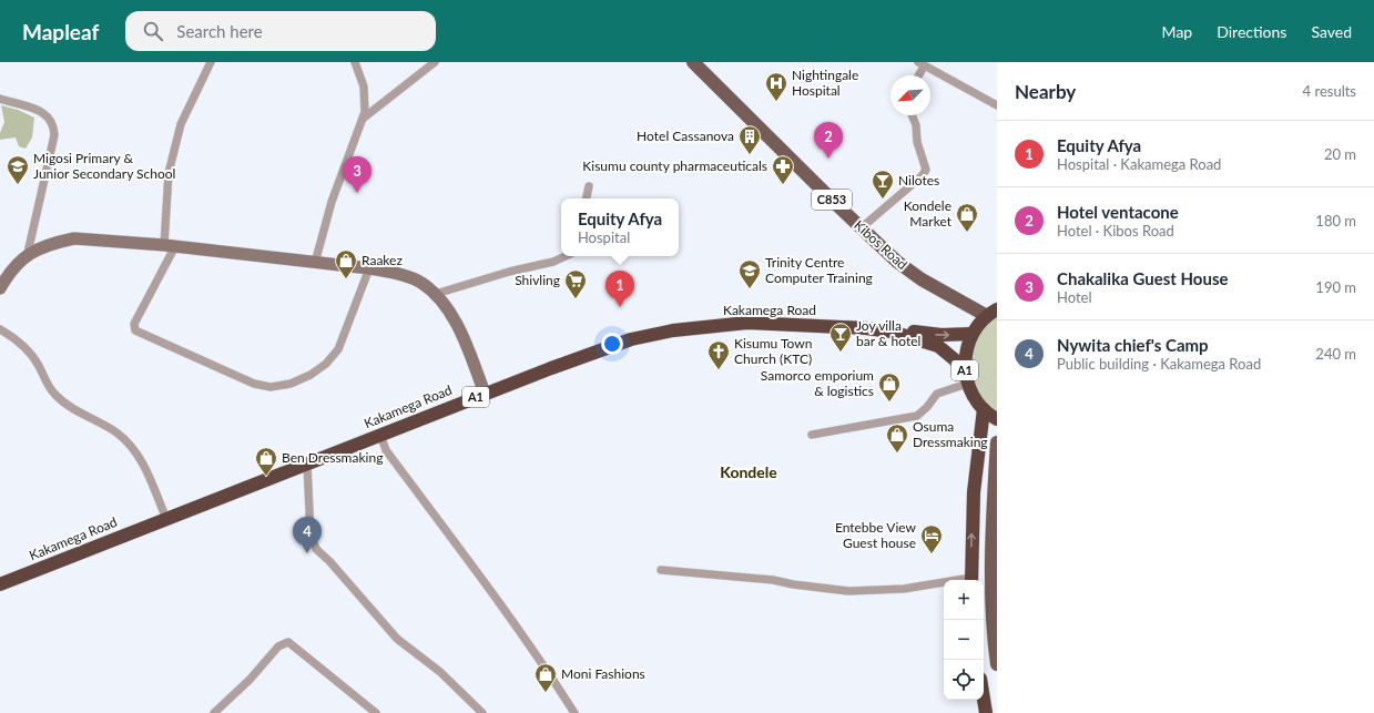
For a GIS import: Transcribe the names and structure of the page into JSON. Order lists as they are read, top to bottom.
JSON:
{
  "streets": {
    "highway": ["Kakamega Road", "A1"],
    "main road": ["C853", "Kibos Road"]
  },
  "crossings": [
    ["Kibos Road", "A1"],
    ["Kakamega Road", "A1"]
  ],
  "districts": ["Kondele"],
  "places": {
    "hospital": ["Nightingale Hospital"],
    "building": ["Hotel Cassanova"],
    "school or university": ["Migosi Primary & Junior Secondary School", "Trinity Centre Computer Training"],
    "pharmacy": ["Kisumu county pharmaceuticals"],
    "bar": ["Nilotes", "Joy villa bar & hotel"],
    "shop": [
      "Kondele Market",
      "Raakez",
      "Samorco emporium & logistics",
      "Osuma Dressmaking",
      "Ben Dressmaking",
      "Moni Fashions"
    ],
    "supermarket": ["Shivling"],
    "church": ["Kisumu Town Church (KTC)"],
    "hotel": ["Entebbe View Guest house"]
  },
  "north": "bottom left",
  "page": {
    "header": "Mapleaf",
    "search": "Search here",
    "nav": ["Map", "Directions", "Saved"],
    "heading": ["Nearby", "4 results"],
    "list": [
      {
        "mark": "1",
        "name": "Equity Afya",
        "note": "Hospital · Kakamega Road",
        "value": "20 m"
      },
      {
        "mark": "2",
        "name": "Hotel ventacone",
        "note": "Hotel · Kibos Road",
        "value": "180 m"
      },
      {
        "mark": "3",
        "name": "Chakalika Guest House",
        "note": "Hotel",
        "value": "190 m"
      },
      {
        "mark": "4",
        "name": "Nywita chief's Camp",
        "note": "Public building · Kakamega Road",
        "value": "240 m"
      }
    ],
    "pins": [
      "2",
      "3",
      "1",
      "4"
    ],
    "popup": ["Equity Afya", "Hospital"],
    "map_buttons": ["+", "−"]
  }
}
